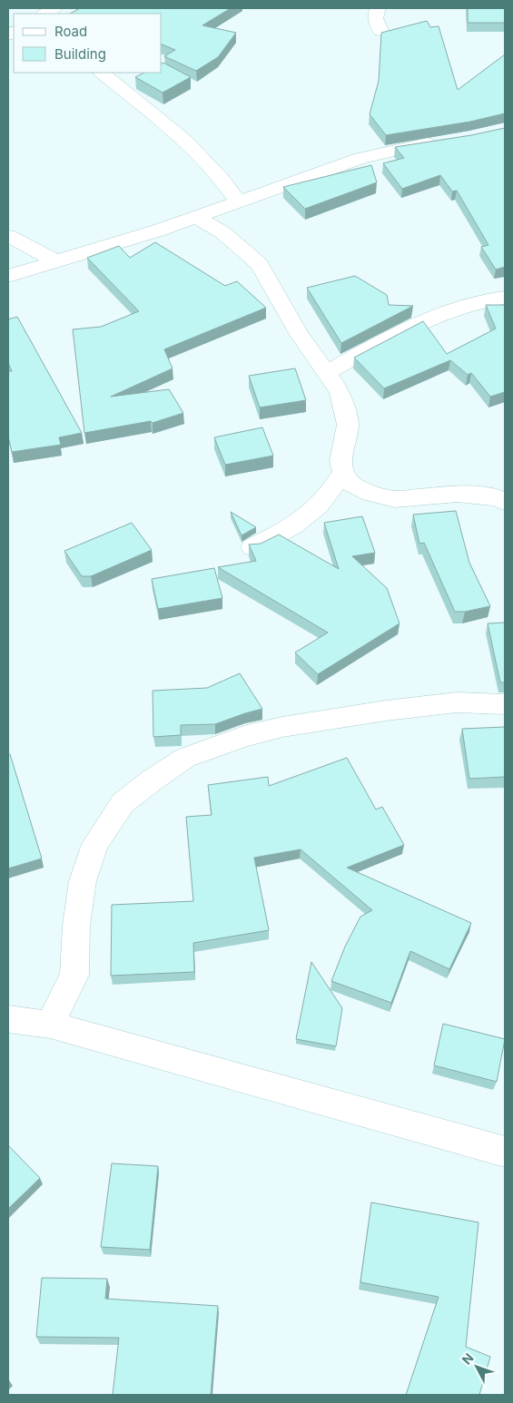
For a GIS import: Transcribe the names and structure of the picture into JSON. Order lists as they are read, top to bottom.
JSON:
{
  "legend": ["Road", "Building"],
  "north": "top left"
}
